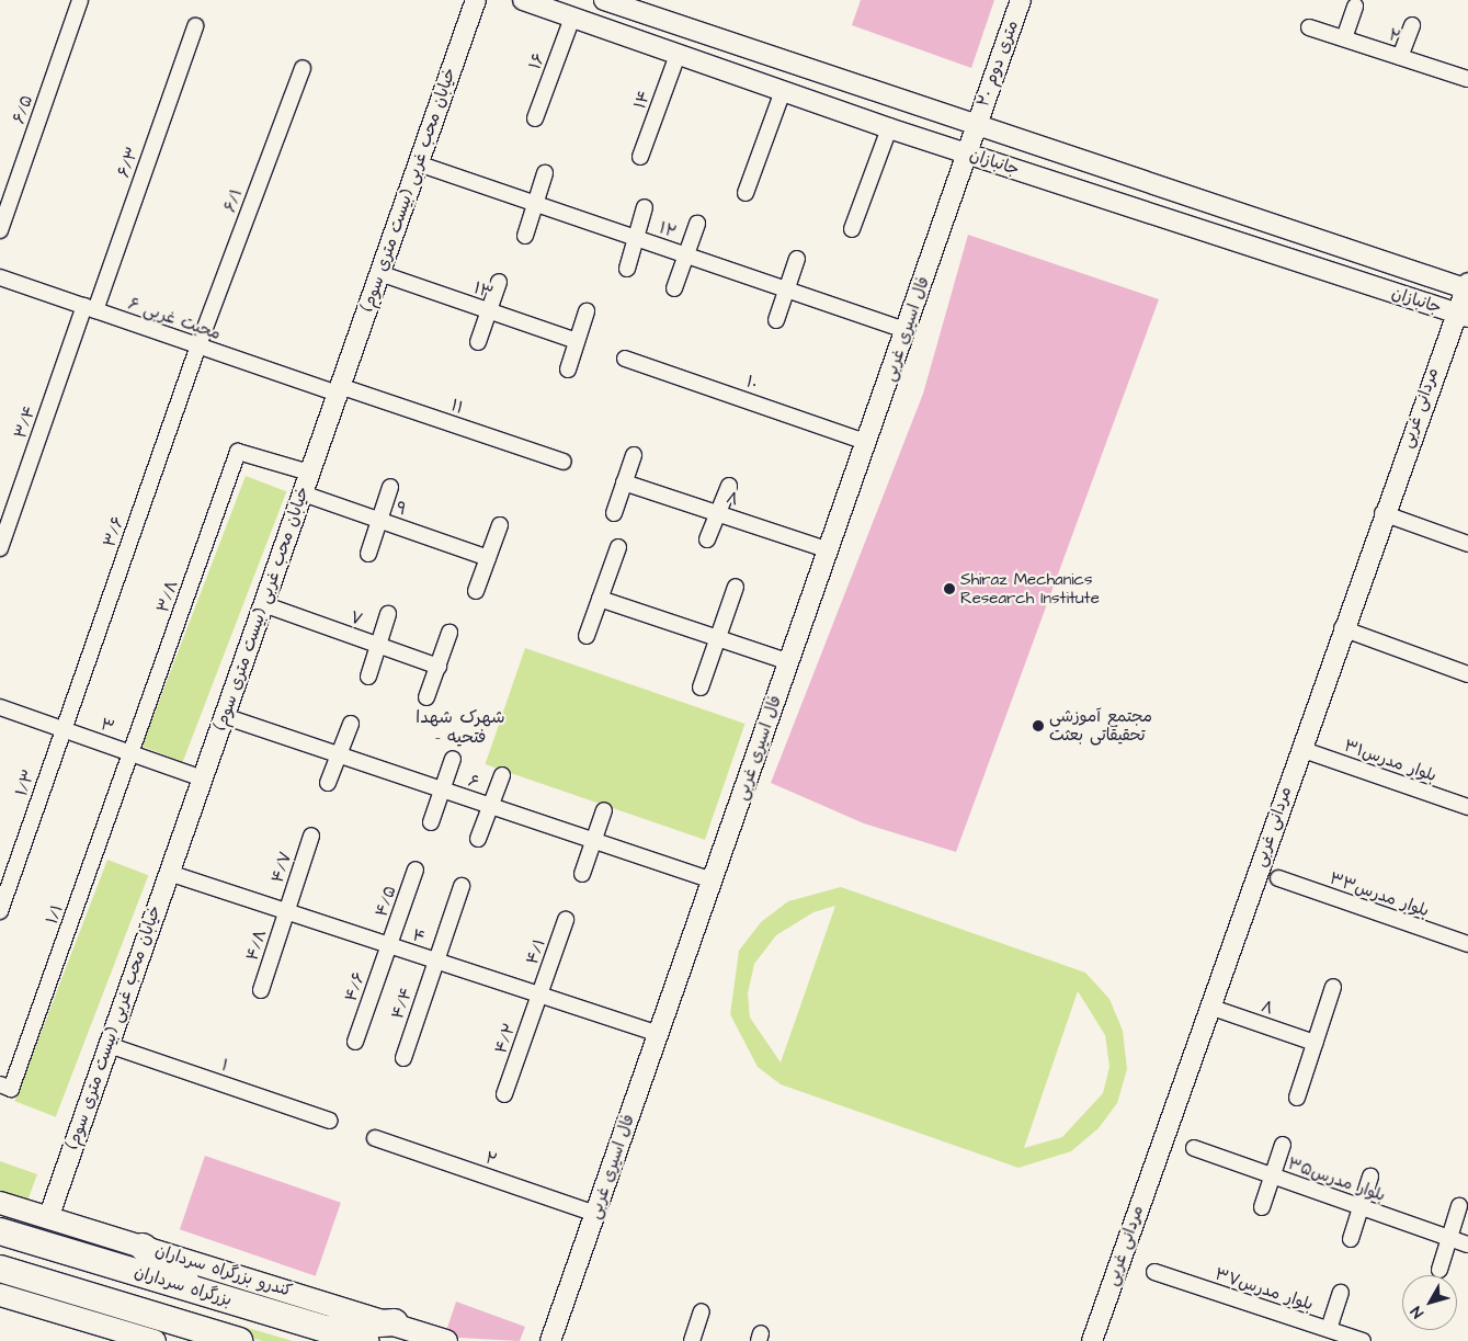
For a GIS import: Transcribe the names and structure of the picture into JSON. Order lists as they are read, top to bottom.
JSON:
{
  "streets": {
    "highway": ["بزرگراه سرداران"],
    "main road": ["کندرو بزرگراه سرداران"],
    "street": [
      "۲",
      "۱۶",
      "۲۰ متری دوم",
      "۱۴",
      "۶/۵",
      "۶/۳",
      "جانبازان",
      "خیابان محب غربی (بیست متری سوم)",
      "۶/۱",
      "۱۲",
      "۱۳",
      "محبت غربی ۶",
      "فال اسیری غربی",
      "۱۰",
      "۱۱",
      "مردانی غربی",
      "۳/۴",
      "۸",
      "۹",
      "۳/۶",
      "۳/۸",
      "۷",
      "۳",
      "بلوار مدرس۳۱",
      "۶",
      "۱/۳",
      "۴/۷",
      "بلوار مدرس۳۳",
      "۴/۵",
      "۱/۱",
      "۴",
      "۴/۸",
      "۴/۱",
      "۴/۶",
      "۴/۴",
      "۴/۲",
      "۱",
      "بلوار مدرس۳۵",
      "بلوار مدرس۳۷"
    ]
  },
  "crossings": [
    ["۲", "فال اسیری غربی"],
    ["۱۶", "جانبازان"],
    ["۲۰ متری دوم", "جانبازان"],
    ["۲۰ متری دوم", "فال اسیری غربی"],
    ["۱۴", "جانبازان"],
    ["۶/۳", "محبت غربی ۶"],
    ["۶/۳", "۳/۴"],
    ["جانبازان", "فال اسیری غربی"],
    ["جانبازان", "مردانی غربی"],
    ["خیابان محب غربی (بیست متری سوم)", "۱۲"],
    ["خیابان محب غربی (بیست متری سوم)", "۱۳"],
    ["خیابان محب غربی (بیست متری سوم)", "محبت غربی ۶"],
    ["خیابان محب غربی (بیست متری سوم)", "۱۱"],
    ["خیابان محب غربی (بیست متری سوم)", "۹"],
    ["خیابان محب غربی (بیست متری سوم)", "۳/۸"],
    ["خیابان محب غربی (بیست متری سوم)", "۷"],
    ["خیابان محب غربی (بیست متری سوم)", "۳"],
    ["خیابان محب غربی (بیست متری سوم)", "۶"],
    ["خیابان محب غربی (بیست متری سوم)", "۴"],
    ["خیابان محب غربی (بیست متری سوم)", "۱"],
    ["خیابان محب غربی (بیست متری سوم)", "کندرو بزرگراه سرداران"],
    ["۶/۱", "محبت غربی ۶"],
    ["۶/۱", "۳/۶"],
    ["۱۲", "فال اسیری غربی"],
    ["محبت غربی ۶", "۱۱"],
    ["محبت غربی ۶", "۳/۴"],
    ["محبت غربی ۶", "۳/۶"],
    ["فال اسیری غربی", "۱۰"],
    ["فال اسیری غربی", "۸"],
    ["فال اسیری غربی", "۶"],
    ["فال اسیری غربی", "۴"],
    ["مردانی غربی", "۸"],
    ["مردانی غربی", "بلوار مدرس۳۱"],
    ["۳/۶", "۳"],
    ["۳/۶", "۱/۳"],
    ["۳/۸", "۳"],
    ["۳/۸", "۱/۱"],
    ["۳", "۱/۳"],
    ["۳", "۱/۱"],
    ["۴/۷", "۴"],
    ["۴/۷", "۴/۸"],
    ["۴/۵", "۴"],
    ["۴/۵", "۴/۶"],
    ["۴", "۴/۸"],
    ["۴", "۴/۱"],
    ["۴", "۴/۶"],
    ["۴", "۴/۴"],
    ["۴", "۴/۲"],
    ["۴/۱", "۴/۲"]
  ],
  "districts": ["شهرک شهدا - فتحیه"],
  "places": ["Shiraz Mechanics Research Institute", "مجتمع آموزشی تحقیقاتی بعثت"],
  "north": "bottom left"
}
